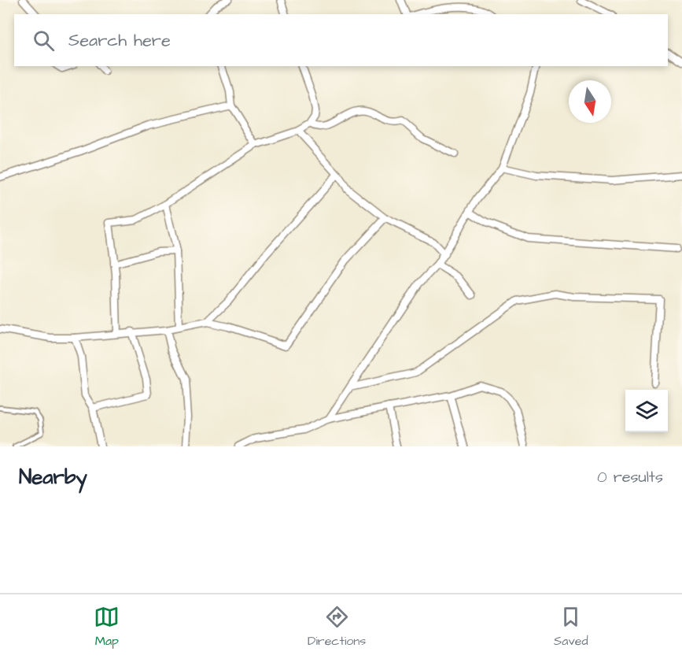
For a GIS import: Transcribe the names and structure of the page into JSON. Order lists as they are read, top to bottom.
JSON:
{
  "north": "bottom",
  "page": {
    "search": "Search here",
    "heading": ["Nearby", "0 results"],
    "nav": ["Map", "Directions", "Saved"]
  }
}
